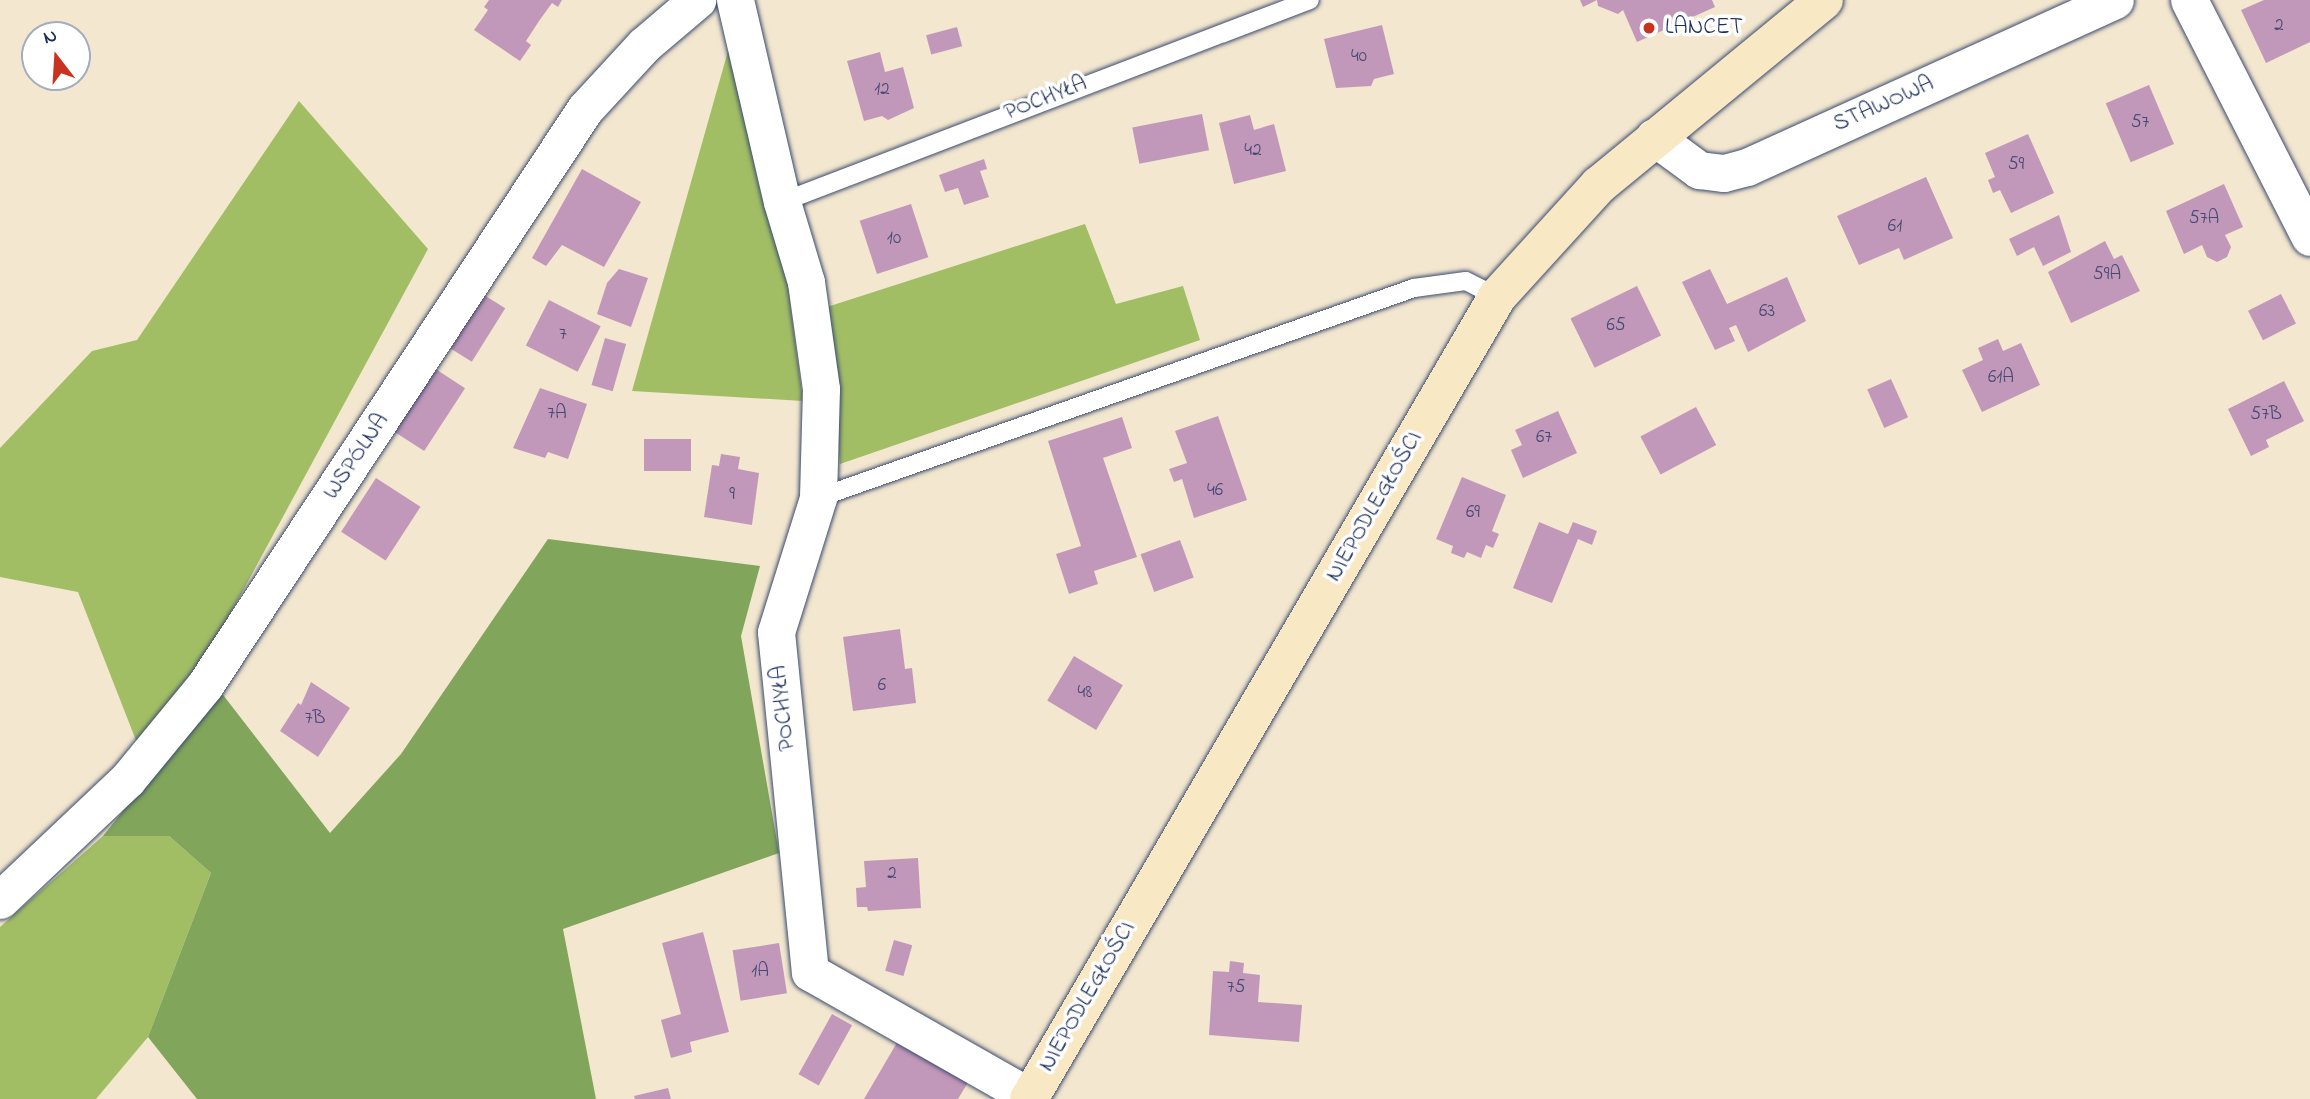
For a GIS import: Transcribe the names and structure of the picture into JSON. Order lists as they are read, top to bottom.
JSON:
{
  "streets": {
    "street": [
      "POCHYŁA",
      "STAWOWA",
      "WSPÓLNA",
      "NIEPODLEGŁOŚCI"
    ]
  },
  "crossings": [
    ["POCHYŁA", "NIEPODLEGŁOŚCI"],
    ["STAWOWA", "NIEPODLEGŁOŚCI"]
  ],
  "places": ["LANCET"],
  "house_numbers": [
    "2",
    "40",
    "12",
    "57",
    "42",
    "59",
    "57A",
    "61",
    "10",
    "59A",
    "63",
    "65",
    "7",
    "61A",
    "7A",
    "57B",
    "67",
    "46",
    "9",
    "69",
    "6",
    "48",
    "7B",
    "2",
    "1A",
    "75"
  ],
  "north": "top"
}
